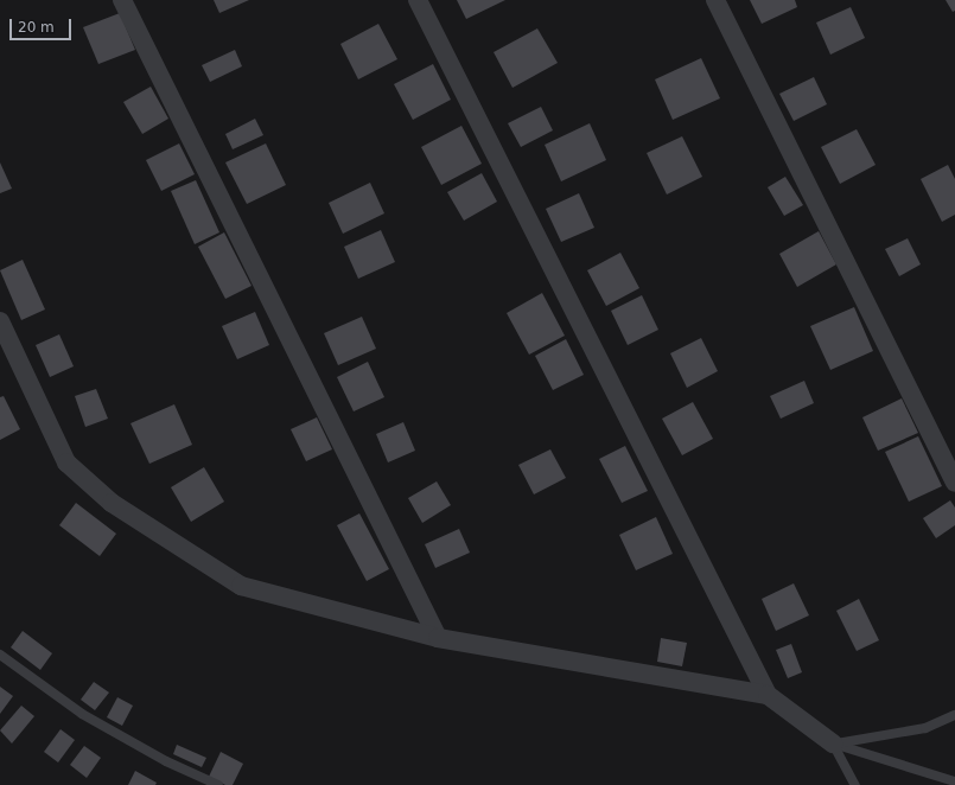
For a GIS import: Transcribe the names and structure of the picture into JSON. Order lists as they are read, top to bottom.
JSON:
{
  "scale_bar": "20 m"
}
